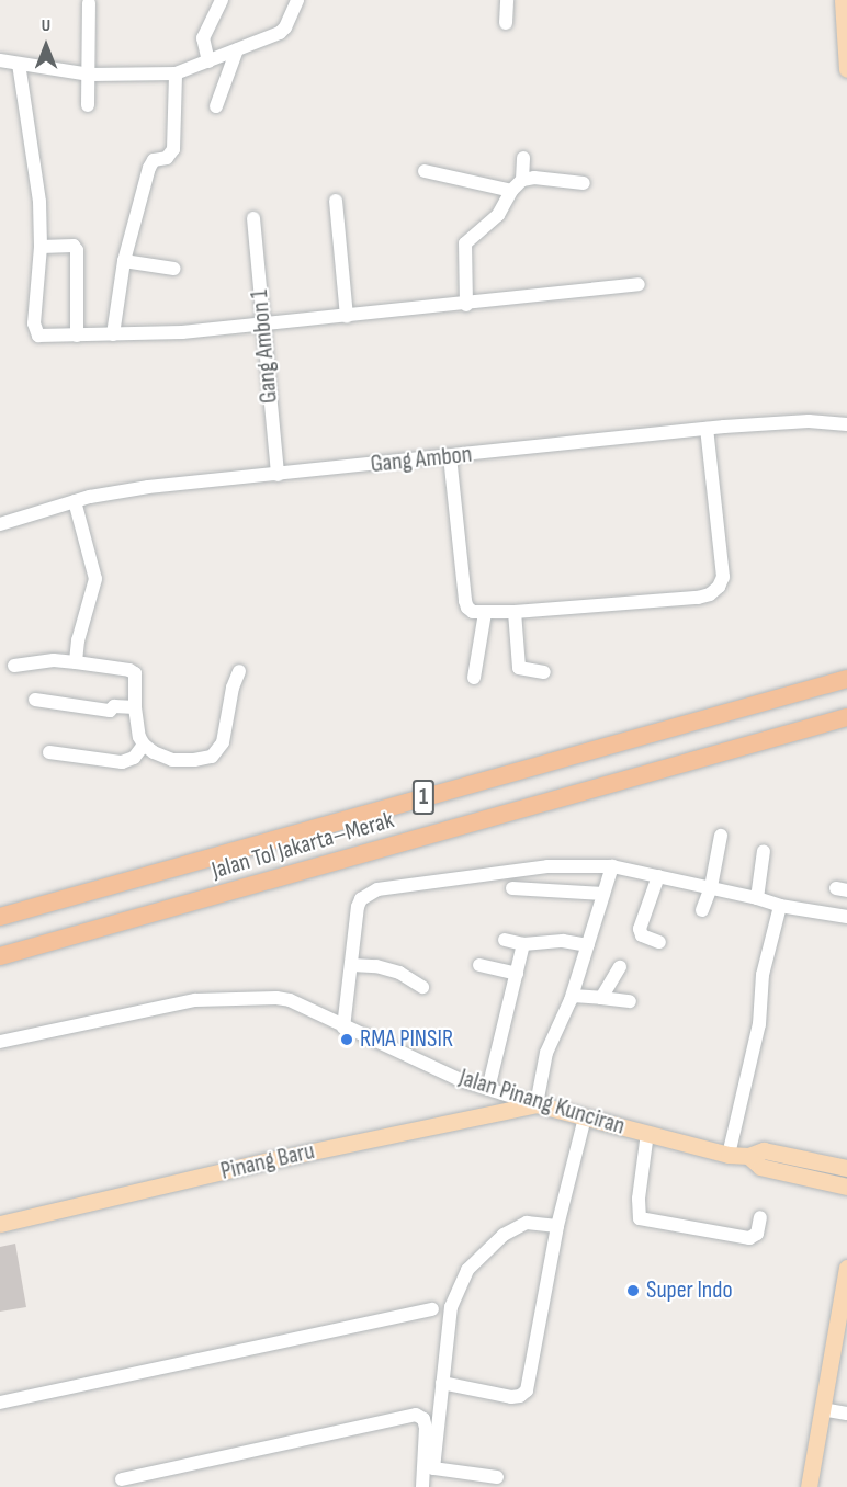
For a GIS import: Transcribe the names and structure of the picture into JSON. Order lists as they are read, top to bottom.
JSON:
{
  "streets": {
    "highway": ["1", "Jalan Tol Jakarta–Merak"],
    "main road": ["Jalan Pinang Kunciran", "Pinang Baru"],
    "street": ["Gang Ambon 1", "Gang Ambon"]
  },
  "crossings": [
    ["Gang Ambon 1", "Gang Ambon"],
    ["Jalan Pinang Kunciran", "Pinang Baru"]
  ],
  "places": ["RMA PINSIR", "Super Indo"],
  "north": "top"
}
